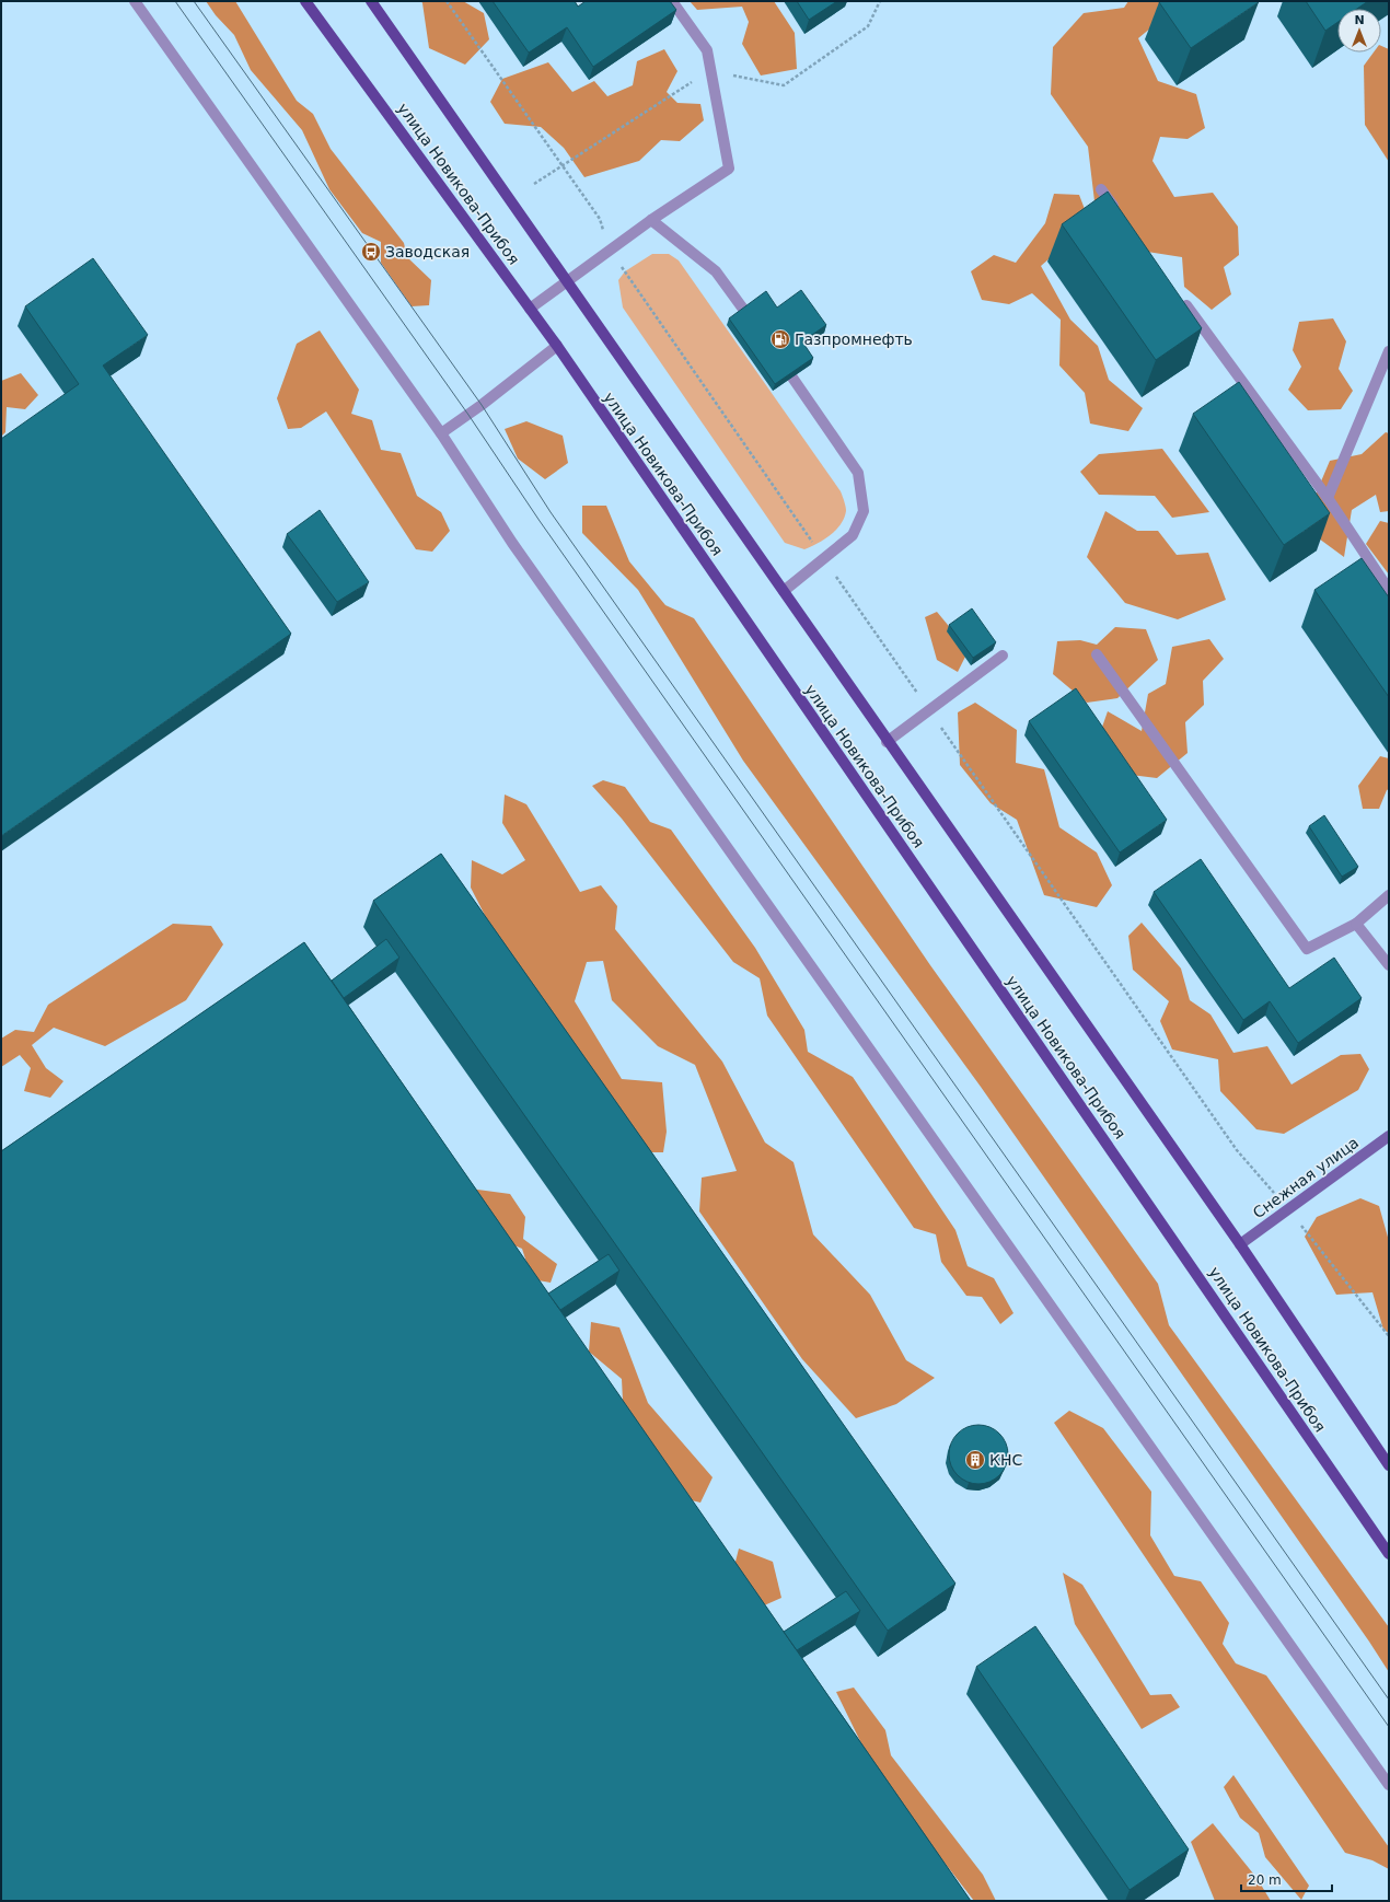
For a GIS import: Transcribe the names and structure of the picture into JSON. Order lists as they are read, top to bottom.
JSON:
{
  "streets": {
    "main road": ["улица Новикова-Прибоя"],
    "street": ["Снежная улица"]
  },
  "crossings": [
    ["улица Новикова-Прибоя", "Снежная улица"]
  ],
  "places": {
    "bus stop": ["Заводская"],
    "fuel station": ["Газпромнефть"],
    "building": ["КНС"]
  },
  "scale_bar": "20 m",
  "north": "top"
}
